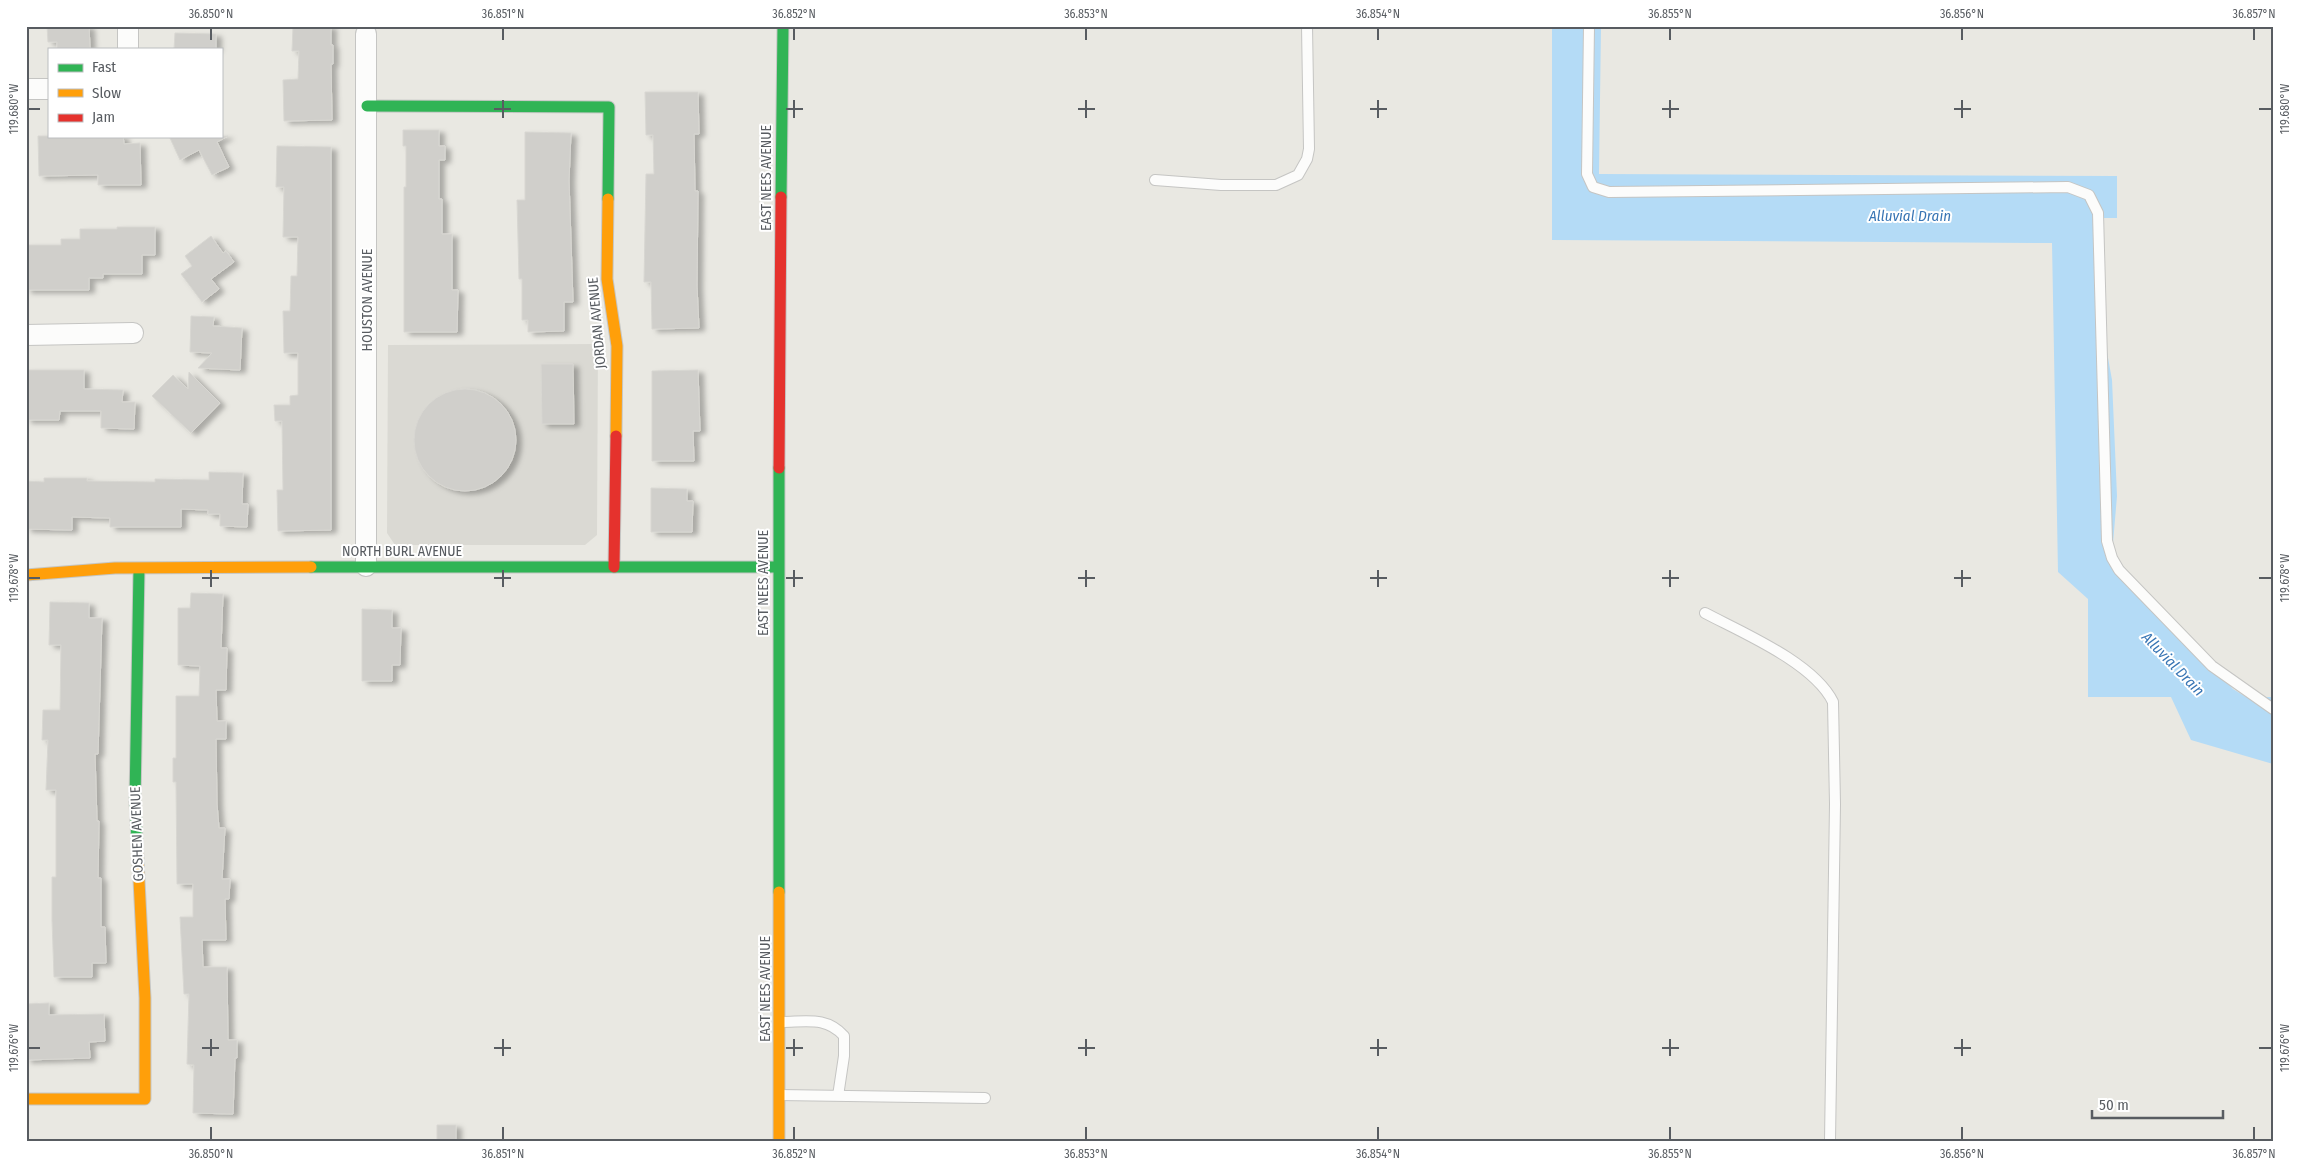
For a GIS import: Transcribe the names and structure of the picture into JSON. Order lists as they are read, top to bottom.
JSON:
{
  "streets": {
    "street": [
      "EAST NEES AVENUE",
      "HOUSTON AVENUE",
      "JORDAN AVENUE",
      "NORTH BURL AVENUE",
      "GOSHEN AVENUE"
    ]
  },
  "crossings": [
    ["EAST NEES AVENUE", "NORTH BURL AVENUE"],
    ["HOUSTON AVENUE", "JORDAN AVENUE"],
    ["HOUSTON AVENUE", "NORTH BURL AVENUE"],
    ["JORDAN AVENUE", "NORTH BURL AVENUE"],
    ["NORTH BURL AVENUE", "GOSHEN AVENUE"]
  ],
  "water": ["Alluvial Drain"],
  "legend": ["Fast", "Slow", "Jam"],
  "scale_bar": "50 m",
  "coordinates": [
    "36.850°N",
    "36.851°N",
    "36.852°N",
    "36.853°N",
    "36.854°N",
    "36.855°N",
    "36.856°N",
    "36.857°N",
    "119.680°W",
    "119.678°W",
    "119.676°W"
  ]
}
